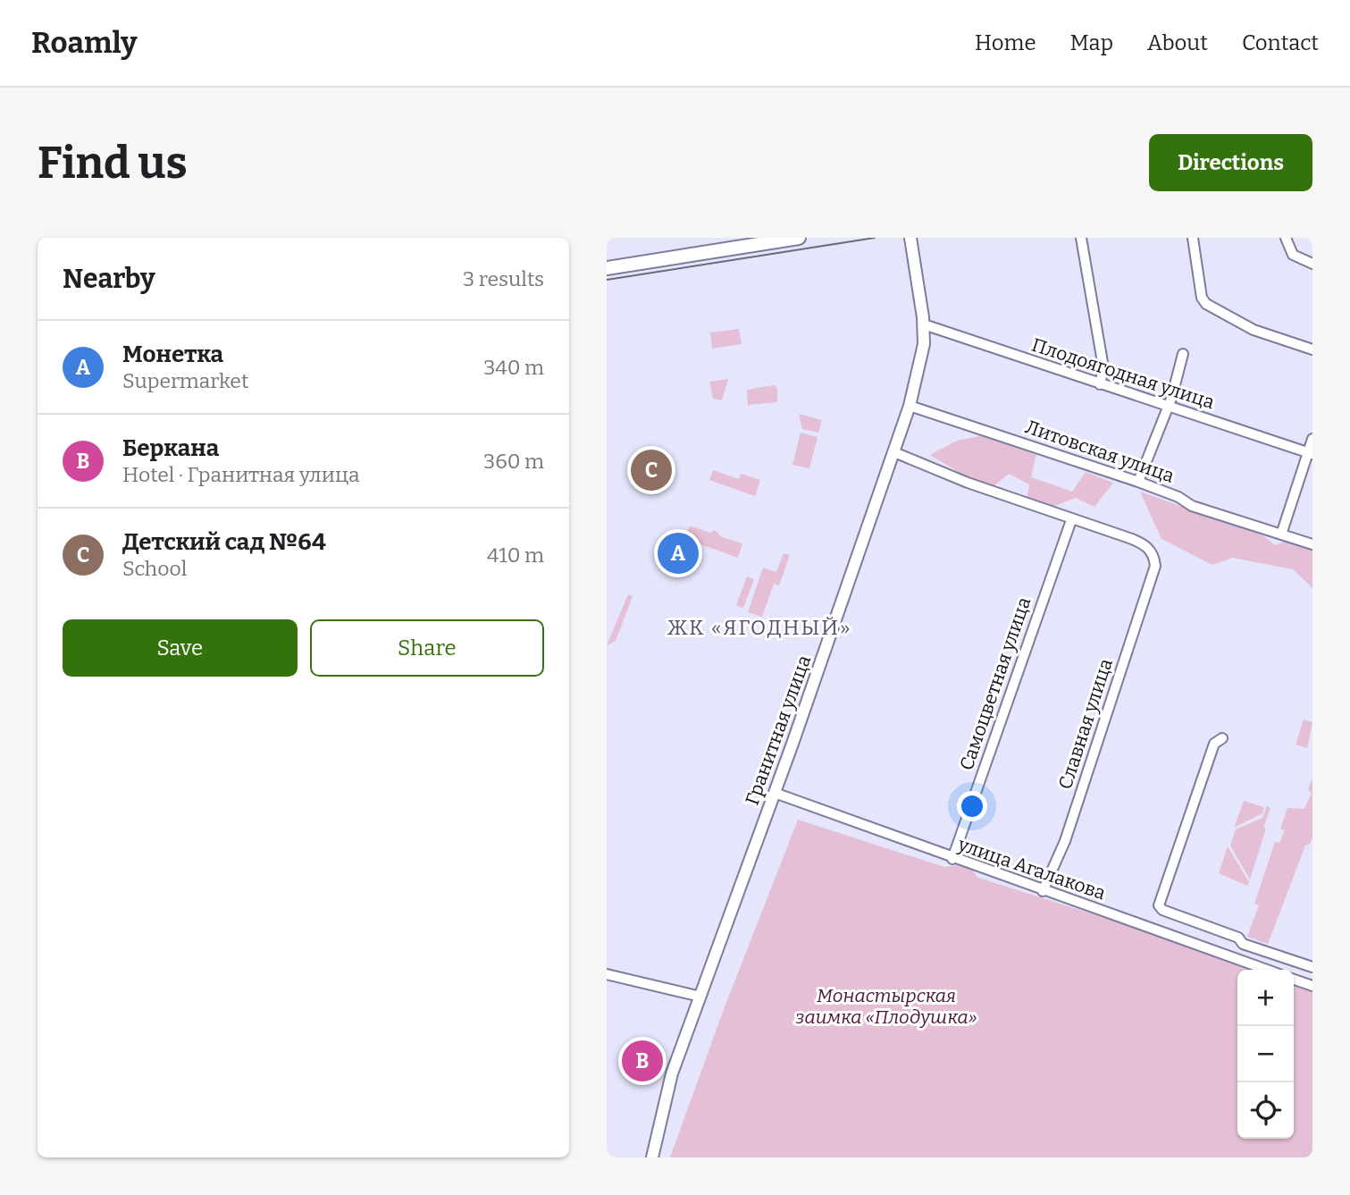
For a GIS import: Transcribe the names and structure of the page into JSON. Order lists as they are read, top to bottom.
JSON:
{
  "streets": {
    "street": [
      "Плодоягодная улица",
      "Литовская улица",
      "Самоцветная улица",
      "Славная улица",
      "Гранитная улица",
      "улица Агалакова"
    ]
  },
  "crossings": [
    ["Плодоягодная улица", "Гранитная улица"],
    ["Литовская улица", "Гранитная улица"],
    ["Самоцветная улица", "Славная улица"],
    ["Самоцветная улица", "улица Агалакова"],
    ["Славная улица", "улица Агалакова"],
    ["Гранитная улица", "улица Агалакова"]
  ],
  "districts": ["ЖК «ЯГОДНЫЙ»"],
  "parks": ["Монастырская заимка «Плодушка»"],
  "page": {
    "header": "Roamly",
    "nav": [
      "Home",
      "Map",
      "About",
      "Contact"
    ],
    "buttons": [
      "Directions",
      ["Save", "Share"]
    ],
    "title": "Find us",
    "heading": ["Nearby", "3 results"],
    "list": [
      {
        "mark": "A",
        "name": "Монетка",
        "note": "Supermarket",
        "value": "340 m"
      },
      {
        "mark": "B",
        "name": "Беркана",
        "note": "Hotel · Гранитная улица",
        "value": "360 m"
      },
      {
        "mark": "C",
        "name": "Детский сад №64",
        "note": "School",
        "value": "410 m"
      }
    ],
    "pins": ["C", "A", "B"],
    "map_buttons": ["+", "−"]
  }
}
